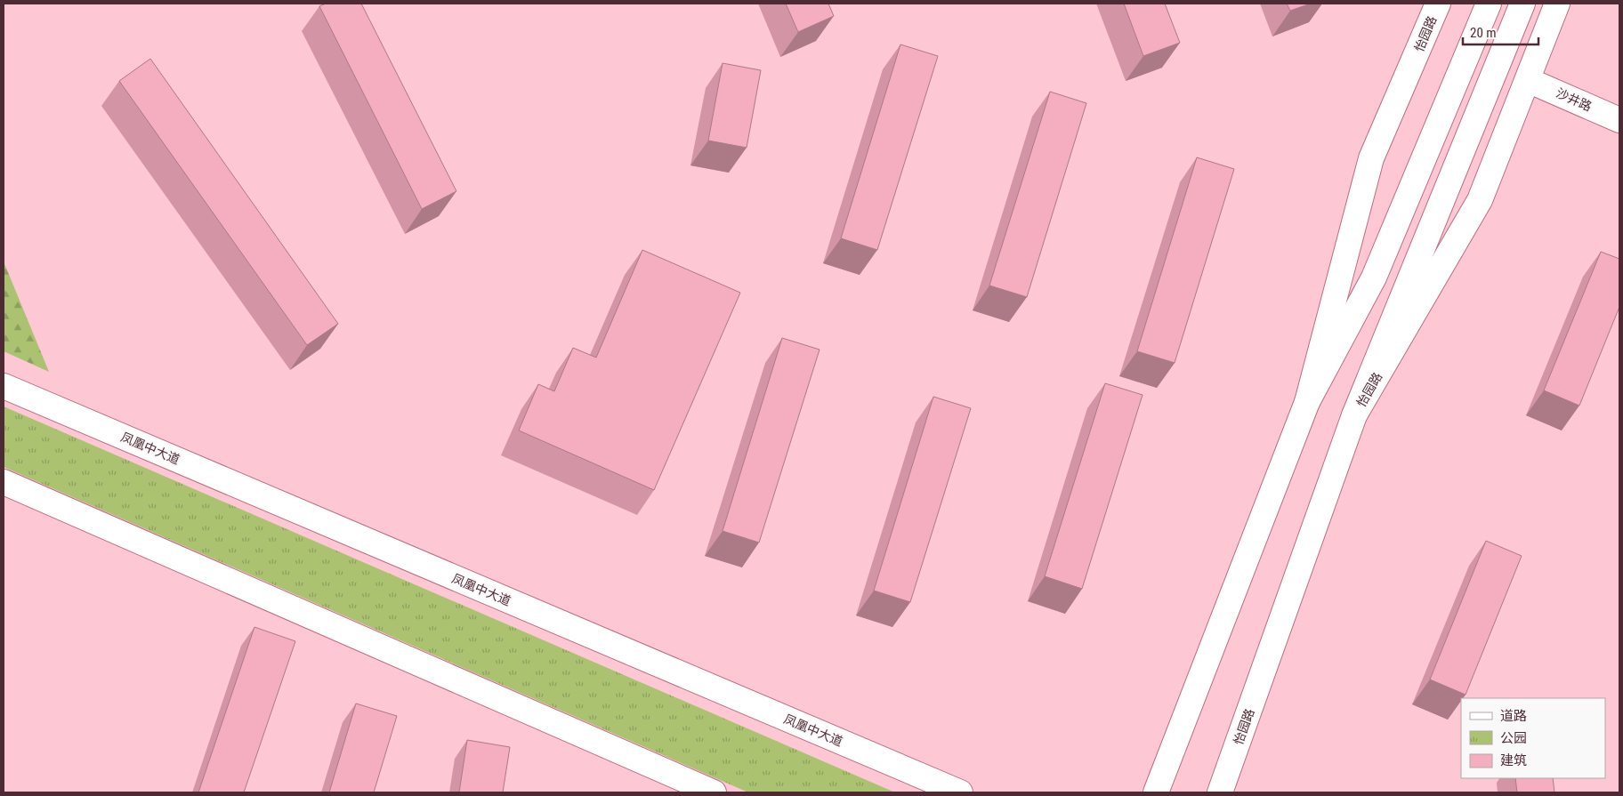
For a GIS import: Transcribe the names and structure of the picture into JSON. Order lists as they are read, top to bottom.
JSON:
{
  "streets": {
    "main road": ["怡园路", "沙井路", "凤凰中大道"]
  },
  "crossings": [
    ["怡园路", "沙井路"]
  ],
  "legend": ["道路", "公园", "建筑"],
  "scale_bar": "20 m"
}
